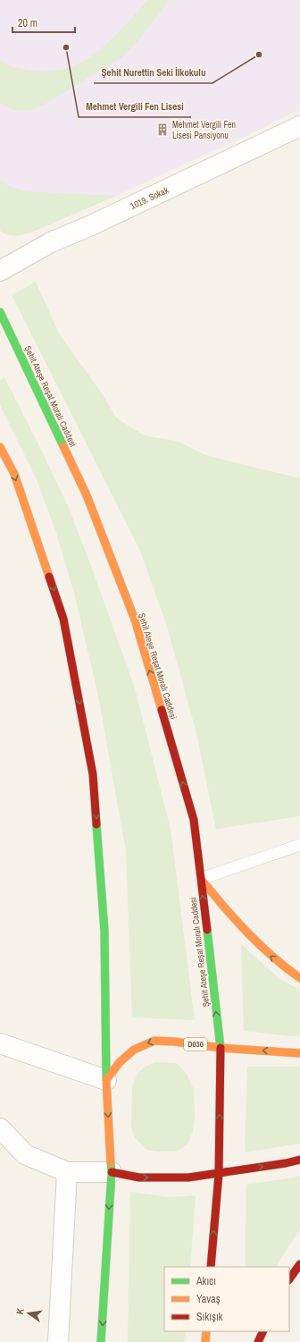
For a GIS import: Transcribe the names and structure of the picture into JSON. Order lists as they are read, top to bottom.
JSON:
{
  "streets": {
    "main road": ["Şehit Ateşe Reşat Moralı Caddesi", "D030"],
    "street": ["1019. Sokak"]
  },
  "crossings": [
    ["Şehit Ateşe Reşat Moralı Caddesi", "D030"]
  ],
  "one_way": ["Şehit Ateşe Reşat Moralı Caddesi"],
  "places": {
    "other": ["Mehmet Vergili Fen Lisesi", "Şehit Nurettin Seki İlkokulu"],
    "building": ["Mehmet Vergili Fen Lisesi Pansiyonu"]
  },
  "legend": ["Akıcı", "Yavaş", "Sıkışık"],
  "scale_bar": "20 m",
  "north": "left"
}
